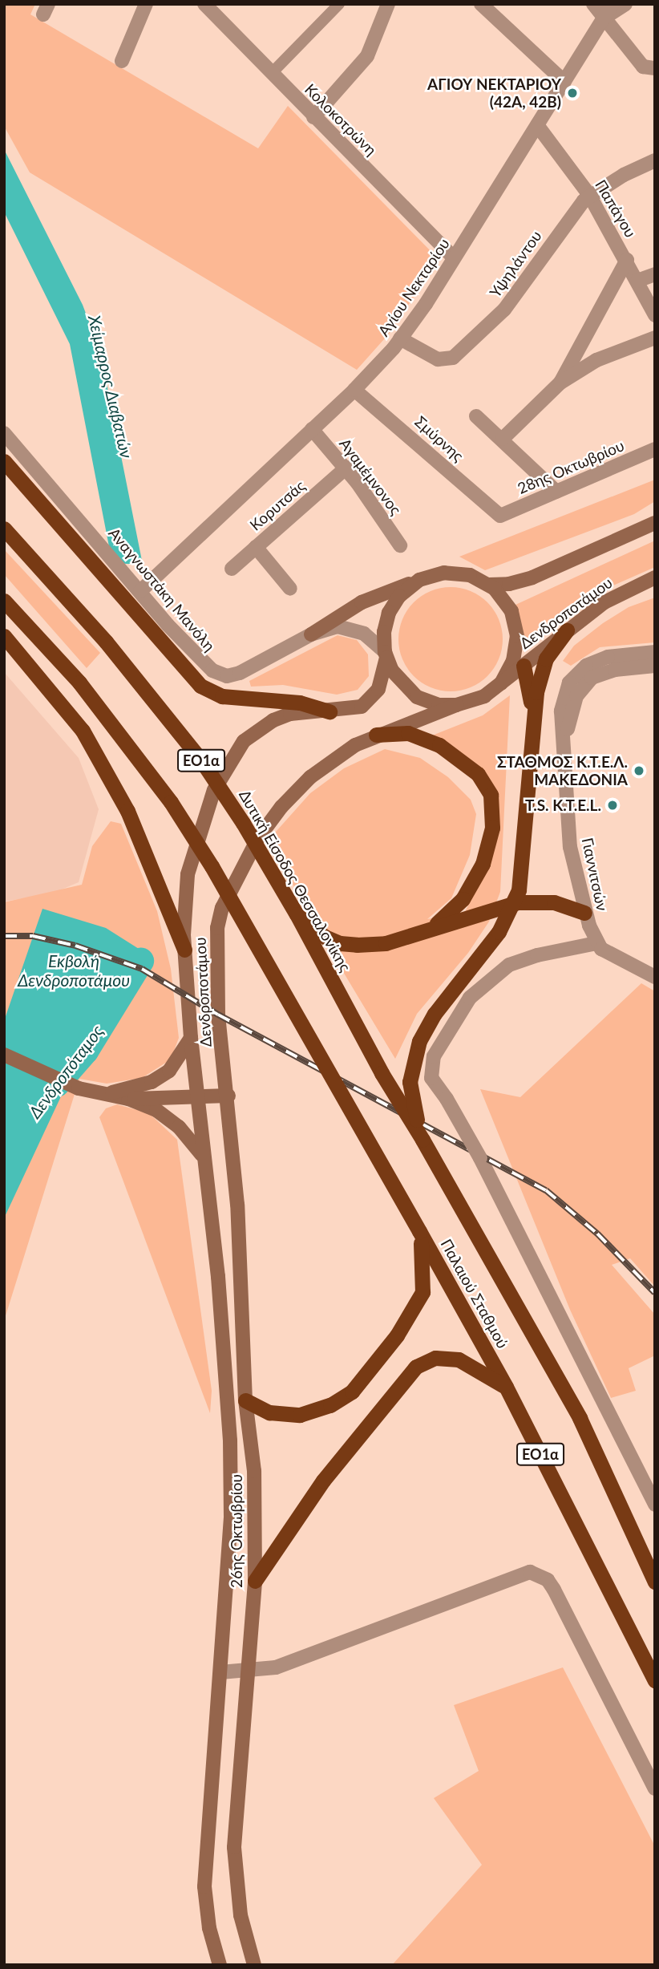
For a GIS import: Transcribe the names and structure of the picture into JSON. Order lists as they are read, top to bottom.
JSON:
{
  "streets": {
    "highway": ["ΕΟ1α", "Δυτική Είσοδος Θεσσαλονίκης", "Παλαιού Σταθμού"],
    "main road": ["Δενδροποτάμου", "26ης Οκτωβρίου"],
    "street": [
      "Κολοκοτρώνη",
      "Παπάγου",
      "Υψηλάντου",
      "Αγίου Νεκταρίου",
      "Σμύρνης",
      "28ης Οκτωβρίου",
      "Αγαμέμνονος",
      "Κορυτσάς",
      "Αναγνωστάκη Μανόλη",
      "Γιαννιτσών"
    ]
  },
  "crossings": [
    ["Κολοκοτρώνη", "Αγίου Νεκταρίου"],
    ["Παπάγου", "Υψηλάντου"],
    ["Παπάγου", "Αγίου Νεκταρίου"],
    ["Υψηλάντου", "Αγίου Νεκταρίου"],
    ["Αγίου Νεκταρίου", "Σμύρνης"],
    ["Αγίου Νεκταρίου", "Αγαμέμνονος"],
    ["Αγίου Νεκταρίου", "Αναγνωστάκη Μανόλη"],
    ["Σμύρνης", "28ης Οκτωβρίου"],
    ["Αγαμέμνονος", "Κορυτσάς"],
    ["Αναγνωστάκη Μανόλη", "Δενδροποτάμου"],
    ["Δενδροποτάμου", "26ης Οκτωβρίου"],
    ["Δυτική Είσοδος Θεσσαλονίκης", "Παλαιού Σταθμού"]
  ],
  "water": ["Χείμαρρος Διαβατών", "Εκβολή Δενδροποτάμου", "Δενδροπόταμος"],
  "places": ["ΑΓΙΟΥ ΝΕΚΤΑΡΙΟΥ (42Α, 42Β)", "ΣΤΑΘΜΟΣ Κ.Τ.Ε.Λ. ΜΑΚΕΔΟΝΙΑ", "T.S. K.T.E.L."]
}
